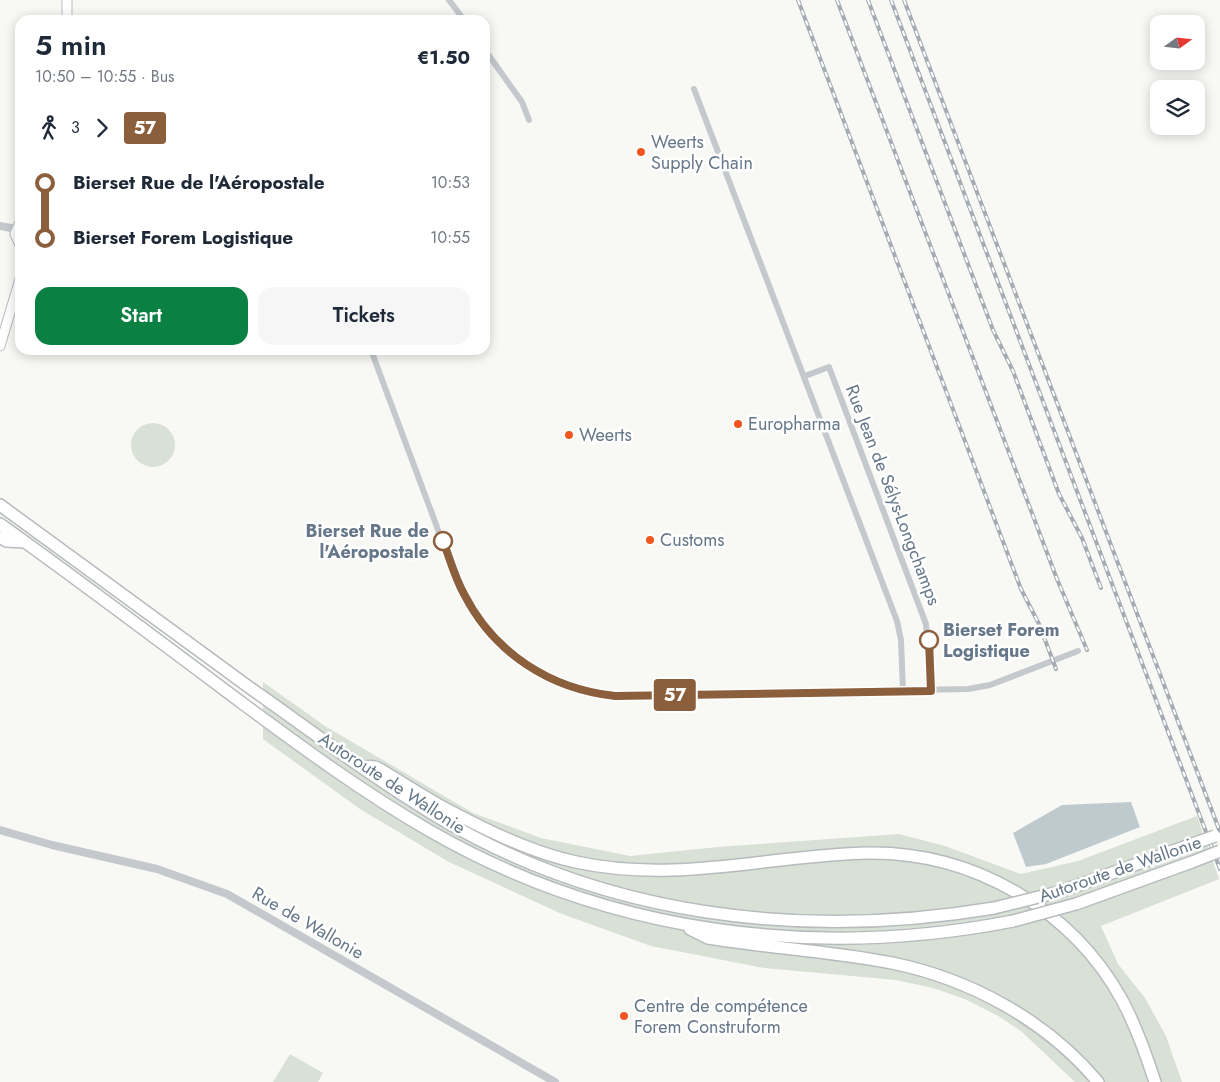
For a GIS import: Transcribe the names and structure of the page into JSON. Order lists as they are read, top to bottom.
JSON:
{
  "streets": {
    "highway": ["Autoroute de Wallonie"],
    "street": ["Rue Jean de Sélys-Longchamps", "Rue de Wallonie"]
  },
  "places": [
    "Weerts Supply Chain",
    "Europharma",
    "Weerts",
    "Customs",
    "Bierset Rue de l'Aéropostale",
    "Bierset Forem Logistique",
    "Centre de compétence Forem Construform"
  ],
  "lines": ["bus line 57"],
  "north": "right",
  "page": {
    "on_map": "57",
    "heading": ["5 min", "10:50 – 10:55 · Bus", "€1.50"],
    "legs": ["3", "57"],
    "list": [
      {
        "name": "Bierset Rue de l'Aéropostale",
        "value": "10:53"
      },
      {
        "name": "Bierset Forem Logistique",
        "value": "10:55"
      }
    ],
    "buttons": ["Start", "Tickets"]
  }
}
